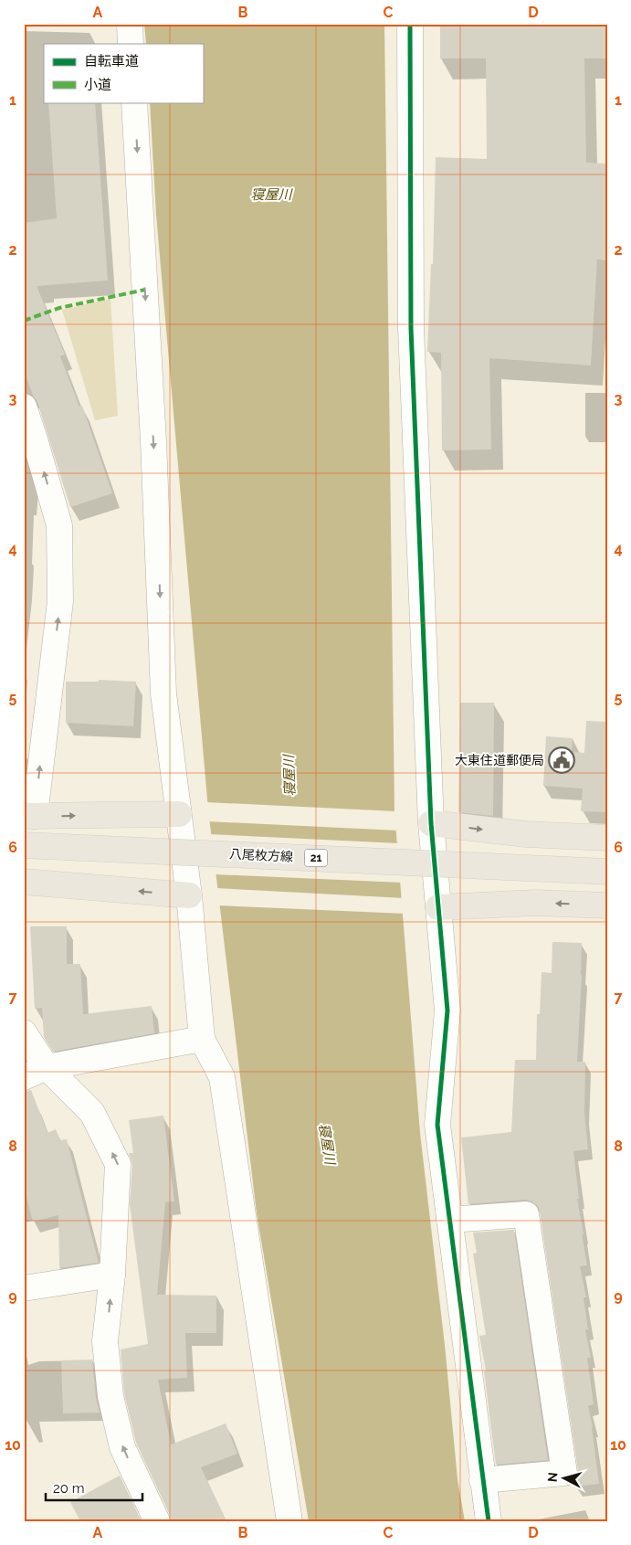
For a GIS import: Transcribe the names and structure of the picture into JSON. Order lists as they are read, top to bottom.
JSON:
{
  "streets": {
    "main road": ["八尾枚方線", "21"]
  },
  "water": ["寝屋川"],
  "places": {
    "public building": ["大東住道郵便局"]
  },
  "legend": ["自転車道", "小道"],
  "scale_bar": "20 m",
  "north": "left",
  "grid": {
    "columns": [
      "A",
      "B",
      "C",
      "D"
    ],
    "rows": [
      "1",
      "2",
      "3",
      "4",
      "5",
      "6",
      "7",
      "8",
      "9",
      "10"
    ]
  }
}
